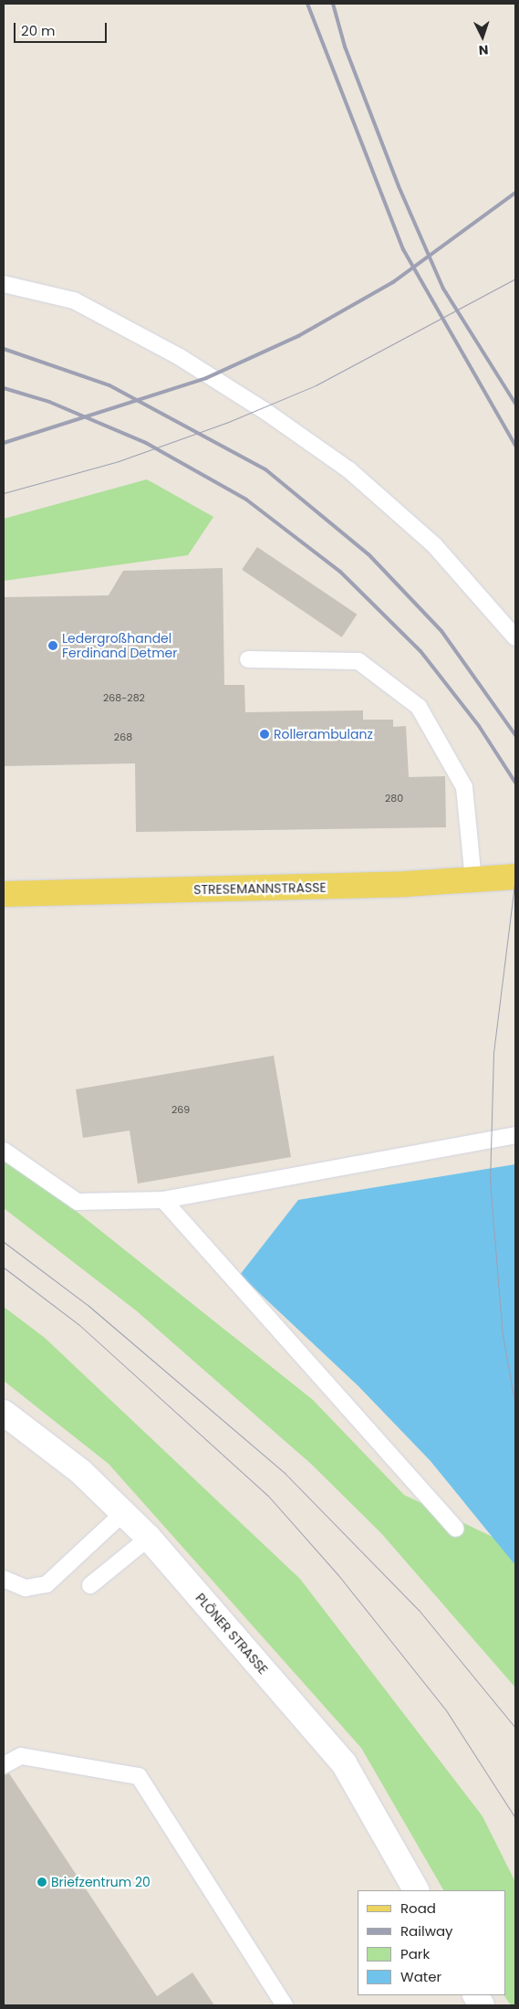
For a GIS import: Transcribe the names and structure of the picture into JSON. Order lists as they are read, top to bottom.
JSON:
{
  "streets": {
    "main road": ["STRESEMANNSTRASSE"],
    "street": ["PLÖNER STRASSE"]
  },
  "places": ["Ledergroßhandel Ferdinand Detmer", "Rollerambulanz", "Briefzentrum 20"],
  "house_numbers": [
    "268-282",
    "268",
    "280",
    "269"
  ],
  "legend": [
    "Road",
    "Railway",
    "Park",
    "Water"
  ],
  "scale_bar": "20 m",
  "north": "bottom"
}
